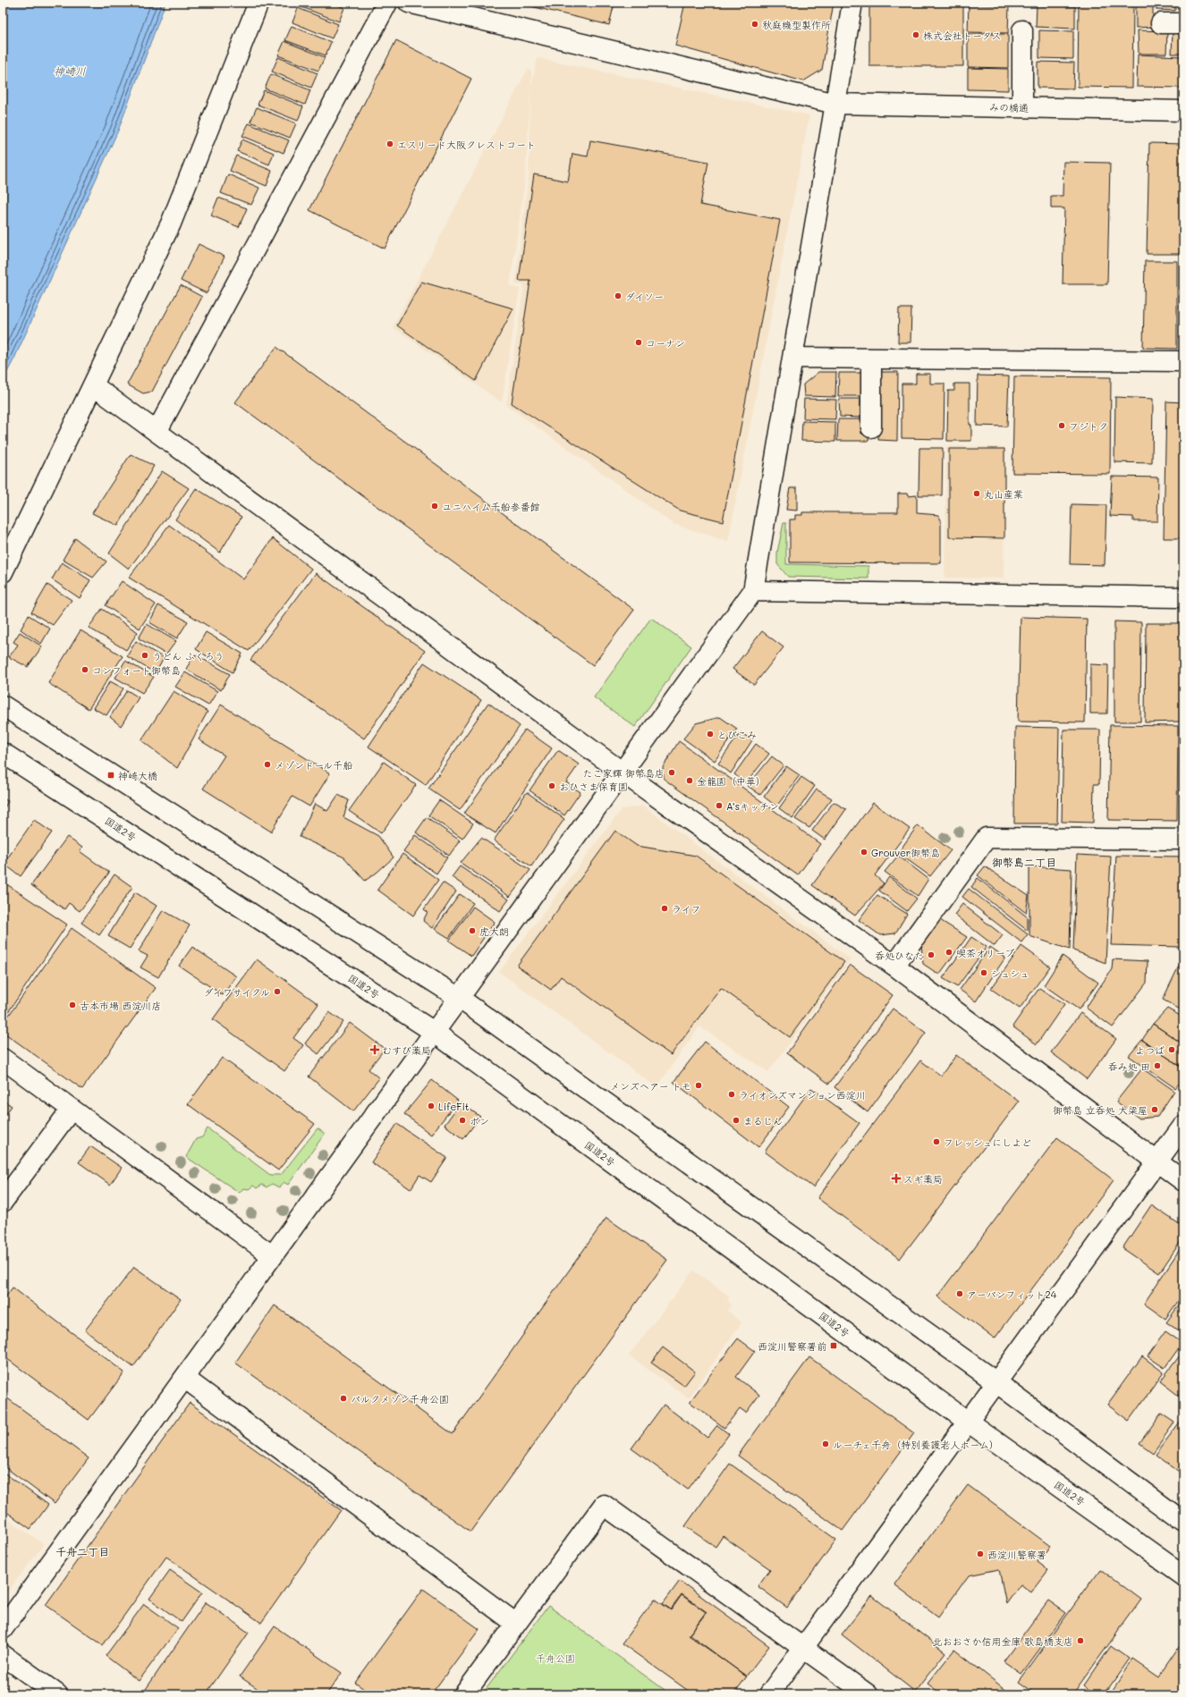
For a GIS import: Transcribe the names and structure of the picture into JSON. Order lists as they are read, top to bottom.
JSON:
{
  "streets": {
    "main road": ["みの橋通", "国道2号"]
  },
  "districts": ["御幣島二丁目", "千舟二丁目"],
  "water": ["神崎川"],
  "parks": ["千舟公園"],
  "places": {
    "other": [
      "秋庭機型製作所",
      "株式会社トータス",
      "エスリード大阪クレストコート",
      "ダイソー",
      "コーナン",
      "フジトク",
      "丸山産業",
      "ユニハイム千船参番館",
      "うどん ふくろう",
      "コンフォート御幣島",
      "とびこみ",
      "メゾンドール千船",
      "たこ家輝 御幣島店",
      "金龍園（中華）",
      "おひさま保育園",
      "A’sキッチン",
      "Grouver御幣島",
      "ライフ",
      "虎大朗",
      "喫茶オリーブ",
      "呑処ひなた",
      "シュシュ",
      "ダイワサイクル",
      "古本市場 西淀川店",
      "よつば",
      "呑み処 田",
      "メンズヘアー トモ",
      "ライオンズマンション西淀川",
      "LifeFit",
      "御幣島 立呑処 大梁屋",
      "ボン",
      "まるじん",
      "フレッシュにしよど",
      "アーバンフィット24",
      "パルクメゾン千舟公園",
      "ルーチェ千舟（特別養護老人ホーム）",
      "西淀川警察署",
      "北おおさか信用金庫 歌島橋支店"
    ],
    "transit": ["神崎大橋", "西淀川警察署前"],
    "health": ["むすび薬局", "スギ薬局"]
  }
}
